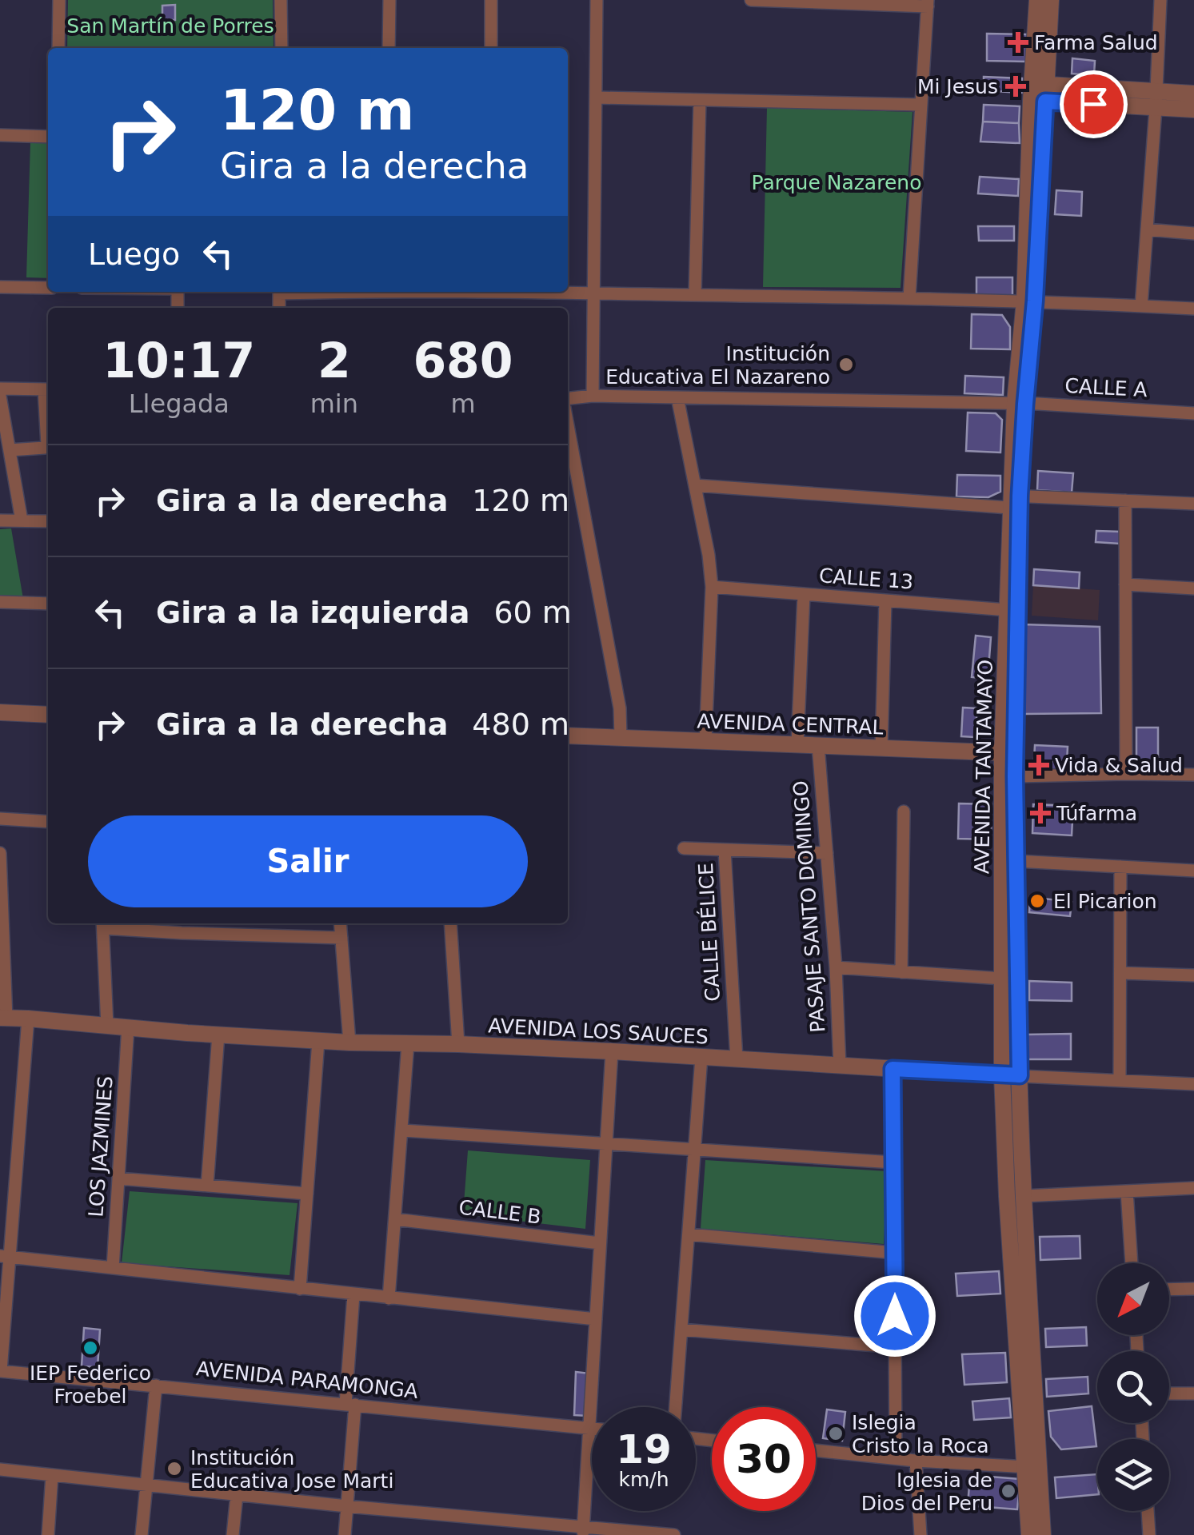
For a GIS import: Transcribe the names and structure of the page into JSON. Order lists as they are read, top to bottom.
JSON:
{
  "streets": {
    "street": [
      "CALLE A",
      "CALLE 13",
      "AVENIDA CENTRAL",
      "AVENIDA TANTAMAYO",
      "PASAJE SANTO DOMINGO",
      "CALLE BÉLICE",
      "AVENIDA LOS SAUCES",
      "LOS JAZMINES",
      "CALLE B",
      "AVENIDA PARAMONGA"
    ]
  },
  "crossings": [
    ["CALLE A", "AVENIDA TANTAMAYO"],
    ["CALLE 13", "AVENIDA TANTAMAYO"],
    ["AVENIDA CENTRAL", "AVENIDA TANTAMAYO"],
    ["AVENIDA CENTRAL", "PASAJE SANTO DOMINGO"],
    ["AVENIDA TANTAMAYO", "AVENIDA LOS SAUCES"],
    ["PASAJE SANTO DOMINGO", "AVENIDA LOS SAUCES"],
    ["CALLE BÉLICE", "AVENIDA LOS SAUCES"],
    ["AVENIDA LOS SAUCES", "LOS JAZMINES"]
  ],
  "parks": ["San Martín de Porres", "Parque Nazareno"],
  "places": {
    "health": [
      "Farma Salud",
      "Mi Jesus",
      "Vida & Salud",
      "Túfarma"
    ],
    "other": [
      "Institución Educativa El Nazareno",
      "El Picarion",
      "IEP Federico Froebel",
      "Islegia Cristo la Roca",
      "Institución Educativa Jose Marti",
      "Iglesia de Dios del Peru"
    ]
  },
  "north": "bottom left",
  "page": {
    "turn": ["120 m", "Gira a la derecha"],
    "then": "Luego",
    "eta": [
      "10:17",
      "Llegada",
      "2",
      "min",
      "680",
      "m"
    ],
    "list": [
      {
        "name": "Gira a la derecha",
        "value": "120 m"
      },
      {
        "name": "Gira a la izquierda",
        "value": "60 m"
      },
      {
        "name": "Gira a la derecha",
        "value": "480 m"
      }
    ],
    "buttons": "Salir",
    "speed": "19 km/h",
    "limit": "30"
  }
}
